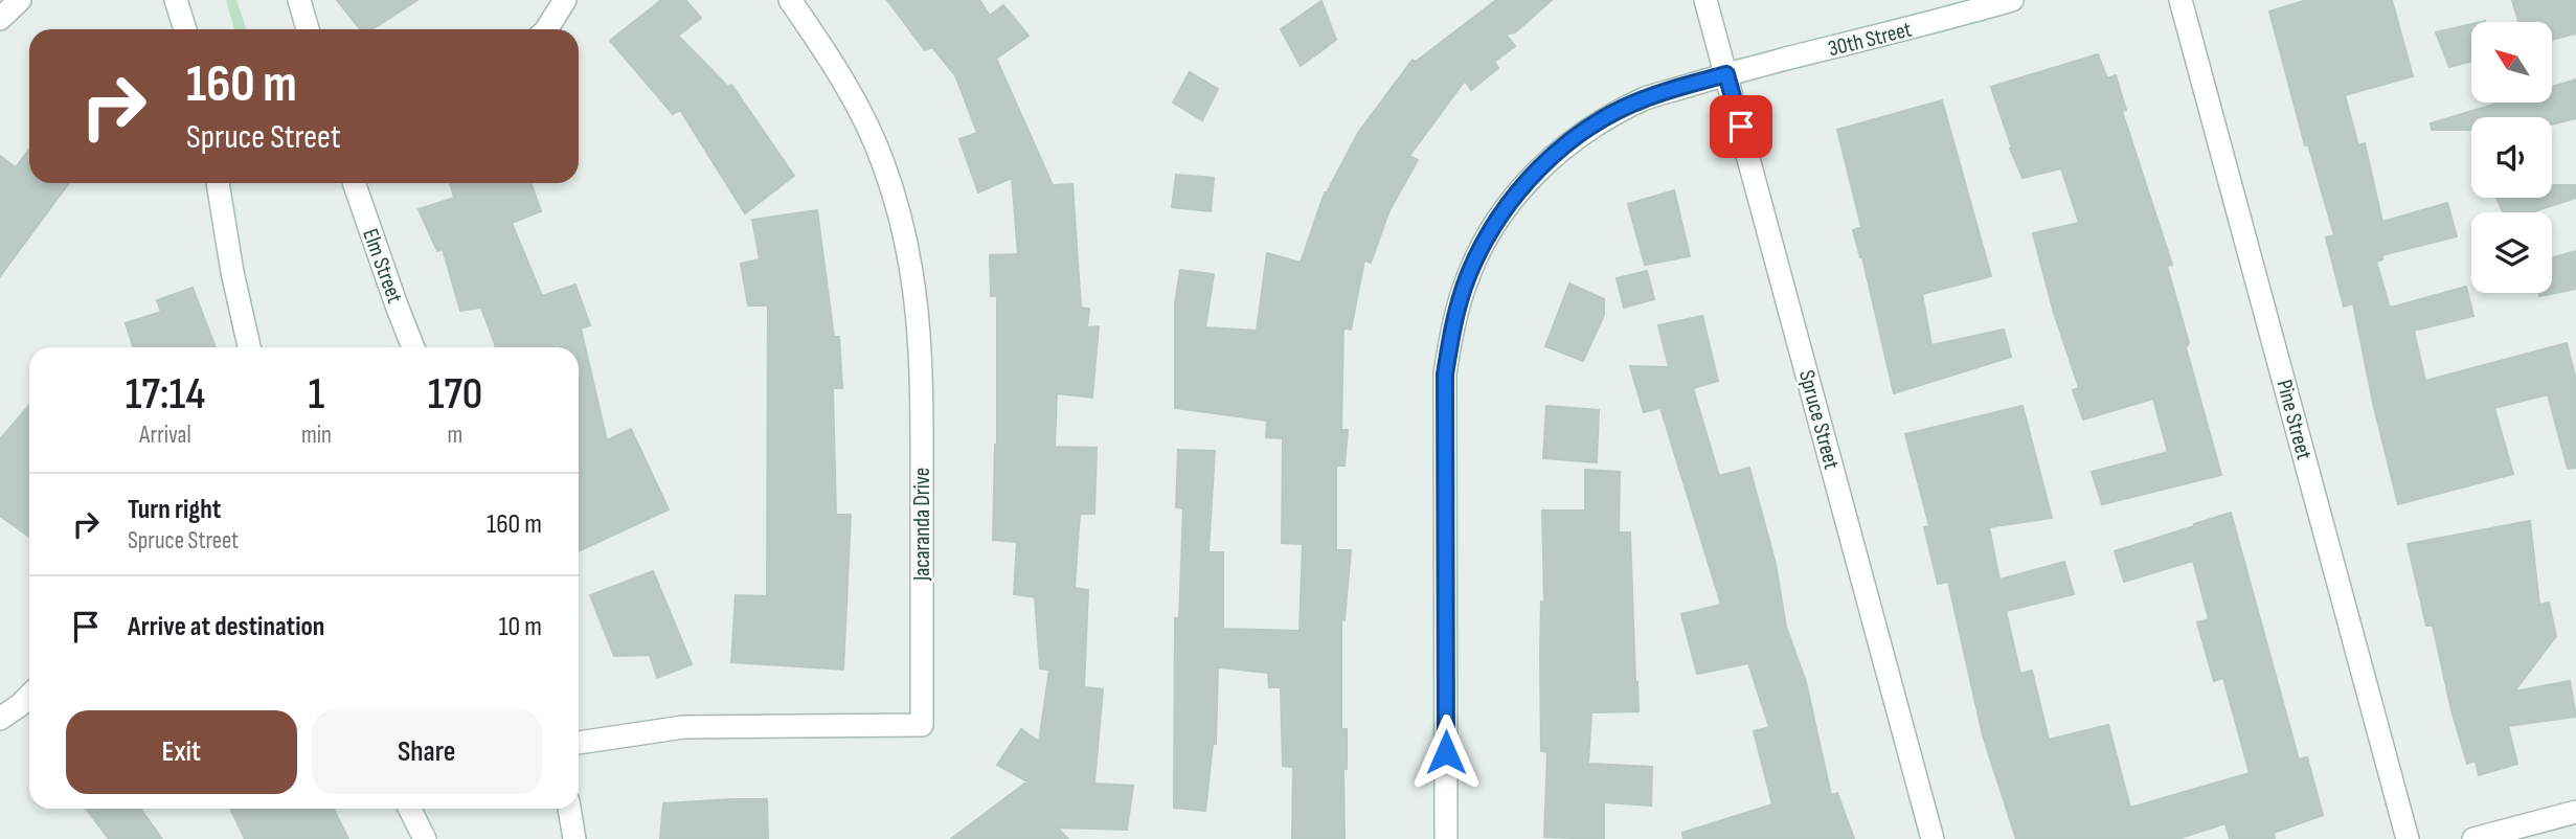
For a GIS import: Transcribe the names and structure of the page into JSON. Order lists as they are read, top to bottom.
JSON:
{
  "streets": {
    "street": [
      "30th Street",
      "Elm Street",
      "Spruce Street",
      "Pine Street",
      "Jacaranda Drive"
    ]
  },
  "crossings": [
    ["30th Street", "Spruce Street"]
  ],
  "north": "top left",
  "page": {
    "turn": ["160 m", "Spruce Street"],
    "eta": [
      "17:14",
      "Arrival",
      "1",
      "min",
      "170",
      "m"
    ],
    "list": [
      {
        "name": "Turn right",
        "note": "Spruce Street",
        "value": "160 m"
      },
      {
        "name": "Arrive at destination",
        "value": "10 m"
      }
    ],
    "buttons": ["Exit", "Share"]
  }
}
